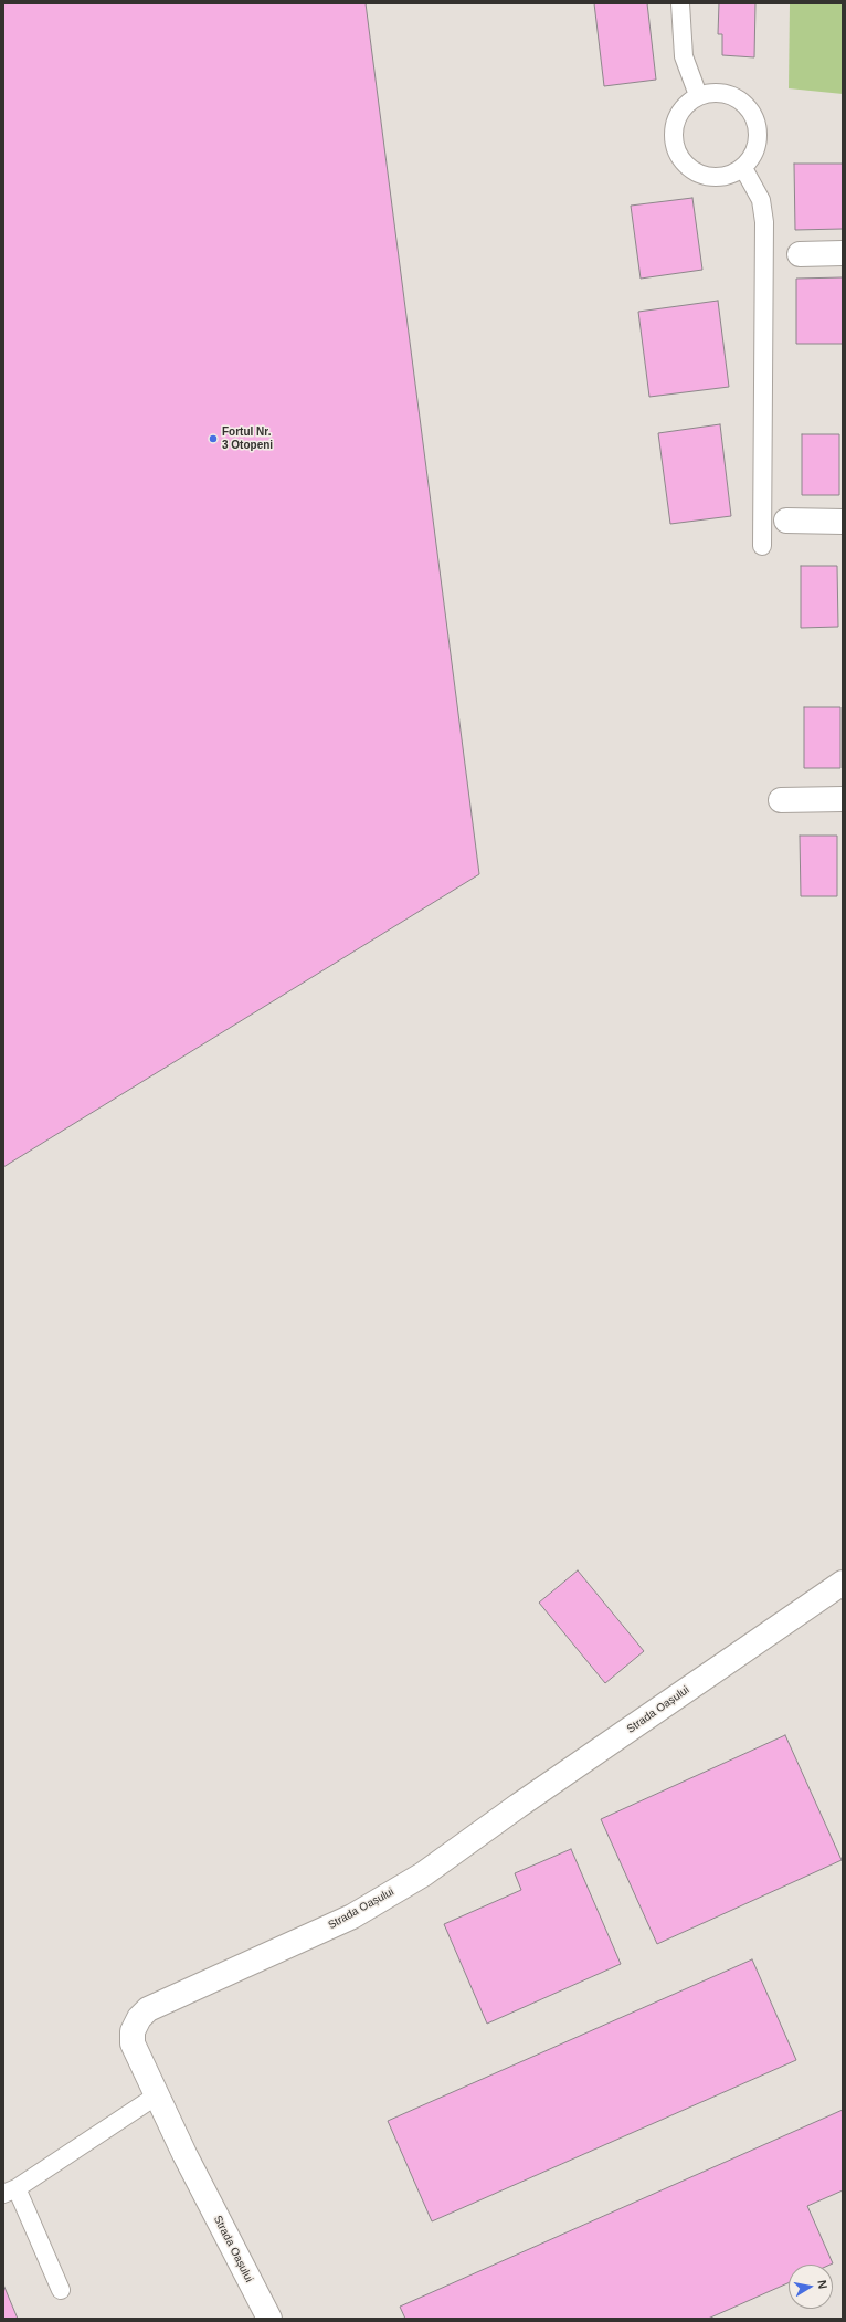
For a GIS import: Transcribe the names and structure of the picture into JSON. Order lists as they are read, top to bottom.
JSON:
{
  "streets": {
    "street": ["Strada Oașului"]
  },
  "places": ["Fortul Nr. 3 Otopeni"],
  "north": "right"
}
